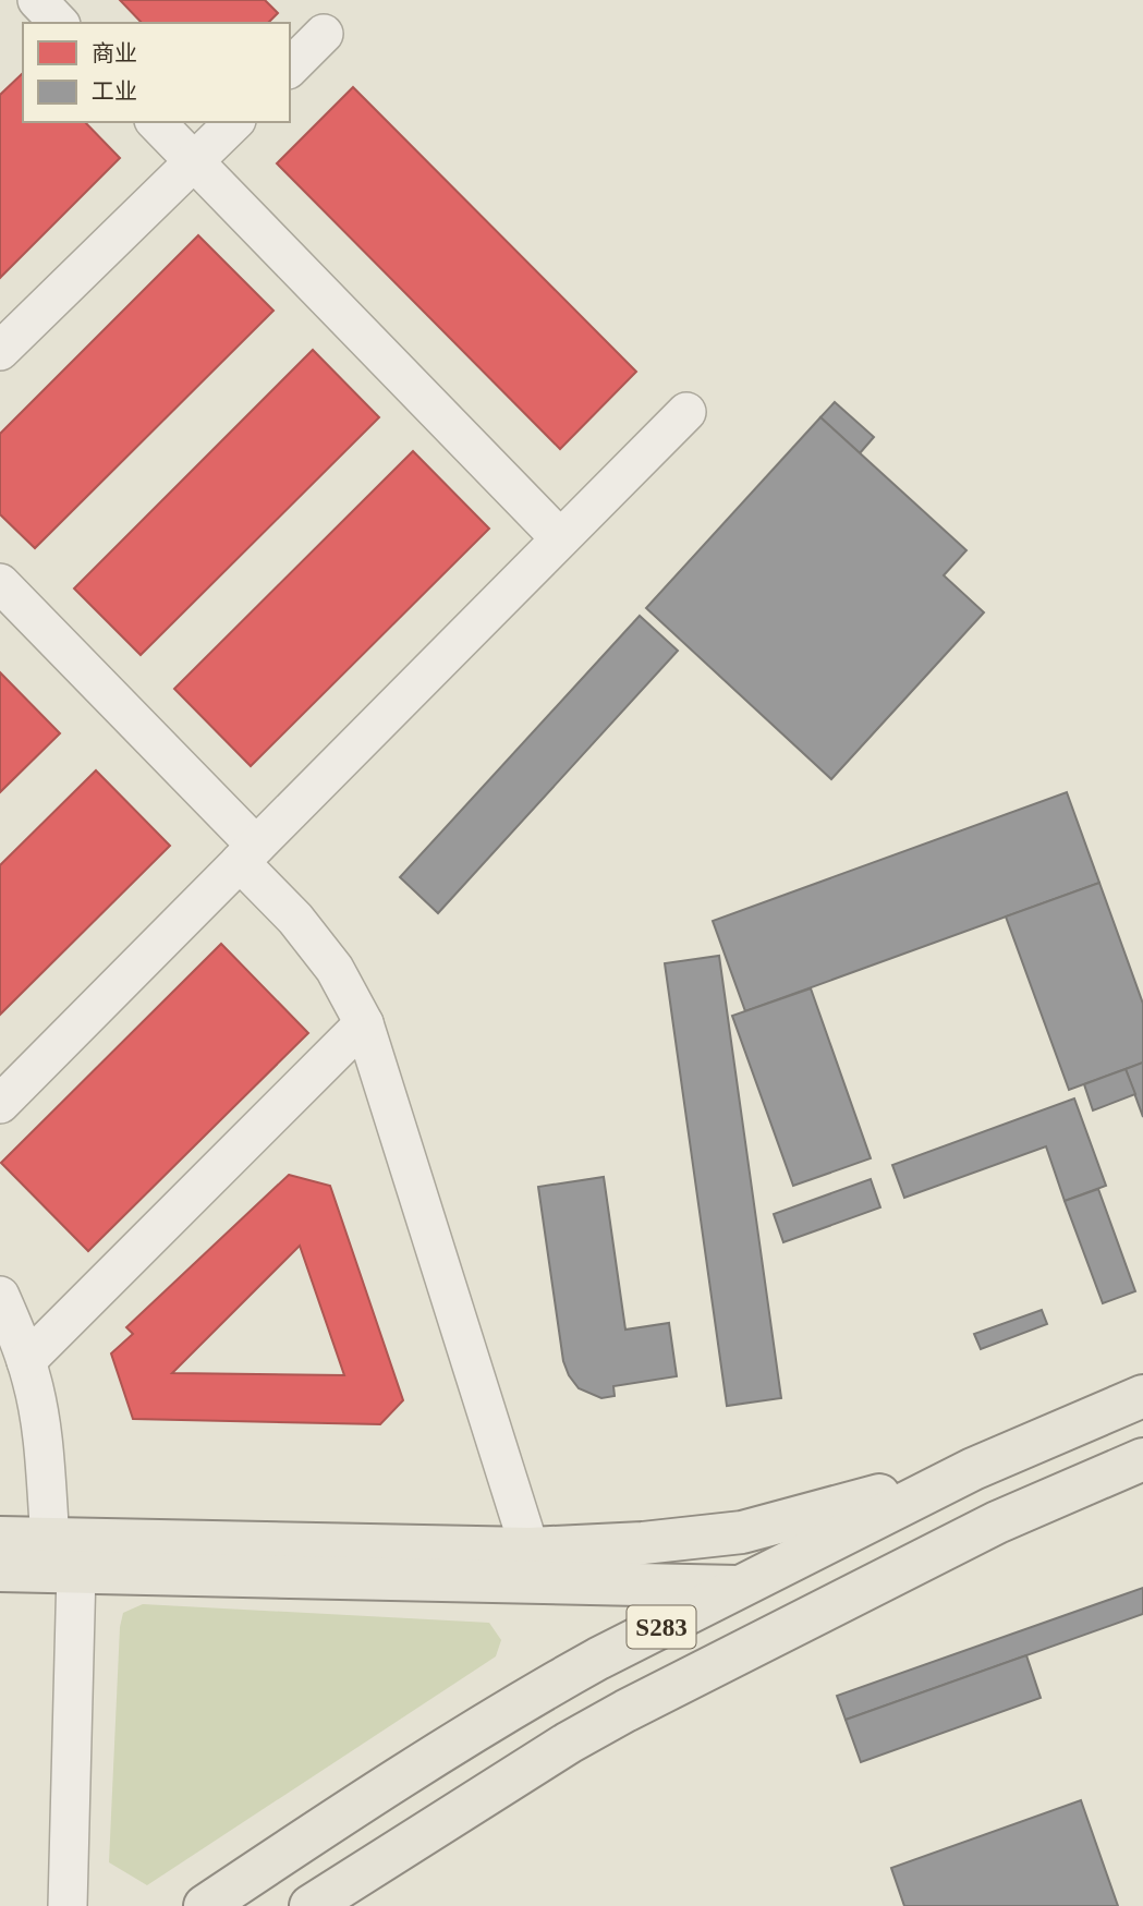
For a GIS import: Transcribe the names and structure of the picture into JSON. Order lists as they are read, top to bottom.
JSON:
{
  "streets": {
    "main road": ["S283"]
  },
  "legend": ["商业", "工业"]
}
